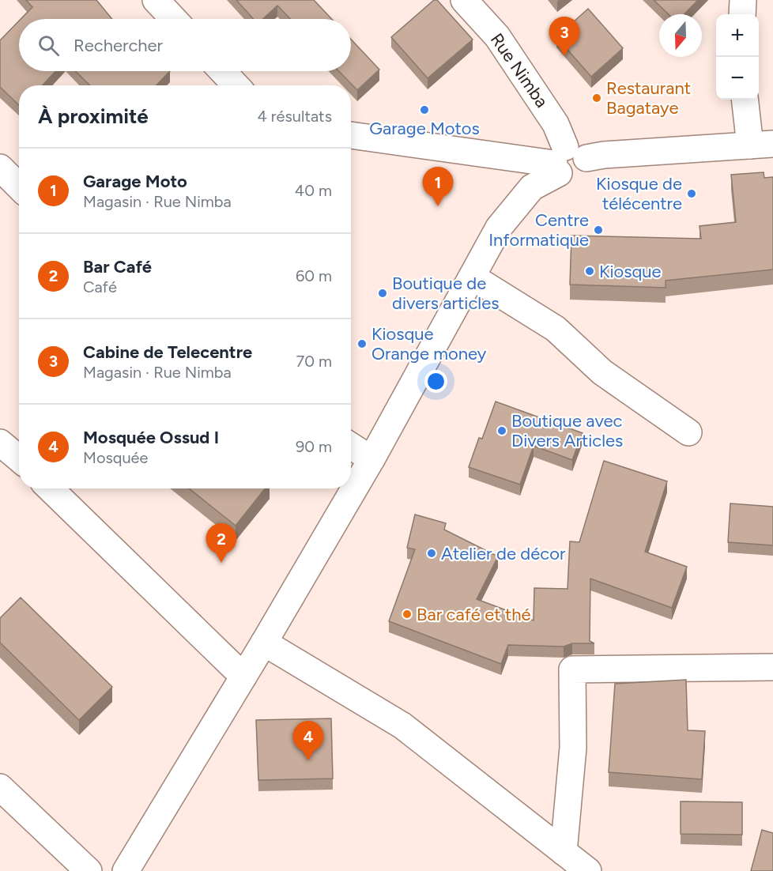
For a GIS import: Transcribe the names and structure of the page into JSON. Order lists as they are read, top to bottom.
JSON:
{
  "streets": {
    "street": ["Rue Nimba"]
  },
  "places": [
    "Restaurant Bagataye",
    "Garage Motos",
    "Kiosque de télécentre",
    "Centre Informatique",
    "Kiosque",
    "Boutique de divers articles",
    "Kiosque Orange money",
    "Boutique avec Divers Articles",
    "Atelier de décor",
    "Bar café et thé"
  ],
  "north": "bottom",
  "page": {
    "map_buttons": ["+", "−"],
    "pins": [
      "3",
      "1",
      "2",
      "4"
    ],
    "search": "Rechercher",
    "heading": ["À proximité", "4 résultats"],
    "list": [
      {
        "mark": "1",
        "name": "Garage Moto",
        "note": "Magasin · Rue Nimba",
        "value": "40 m"
      },
      {
        "mark": "2",
        "name": "Bar Café",
        "note": "Café",
        "value": "60 m"
      },
      {
        "mark": "3",
        "name": "Cabine de Telecentre",
        "note": "Magasin · Rue Nimba",
        "value": "70 m"
      },
      {
        "mark": "4",
        "name": "Mosquée Ossud I",
        "note": "Mosquée",
        "value": "90 m"
      }
    ]
  }
}
